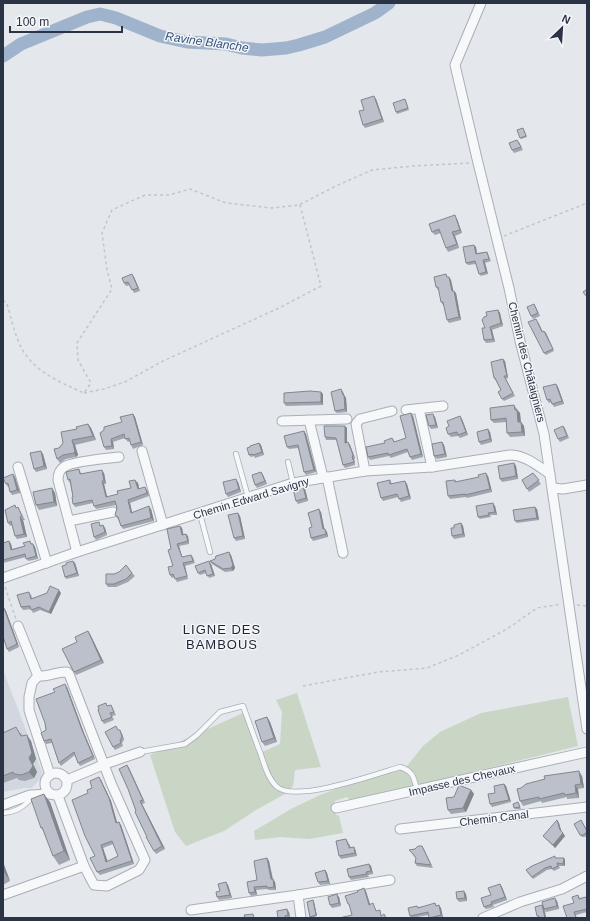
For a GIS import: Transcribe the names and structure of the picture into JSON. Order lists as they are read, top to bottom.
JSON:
{
  "streets": {
    "street": [
      "Chemin des Châtaigniers",
      "Chemin Edward Savigny",
      "Impasse des Chevaux",
      "Chemin Canal"
    ]
  },
  "crossings": [
    ["Chemin des Châtaigniers", "Chemin Edward Savigny"]
  ],
  "districts": ["LIGNE DES BAMBOUS"],
  "water": ["Ravine Blanche"],
  "scale_bar": "100 m",
  "north": "top right"
}
